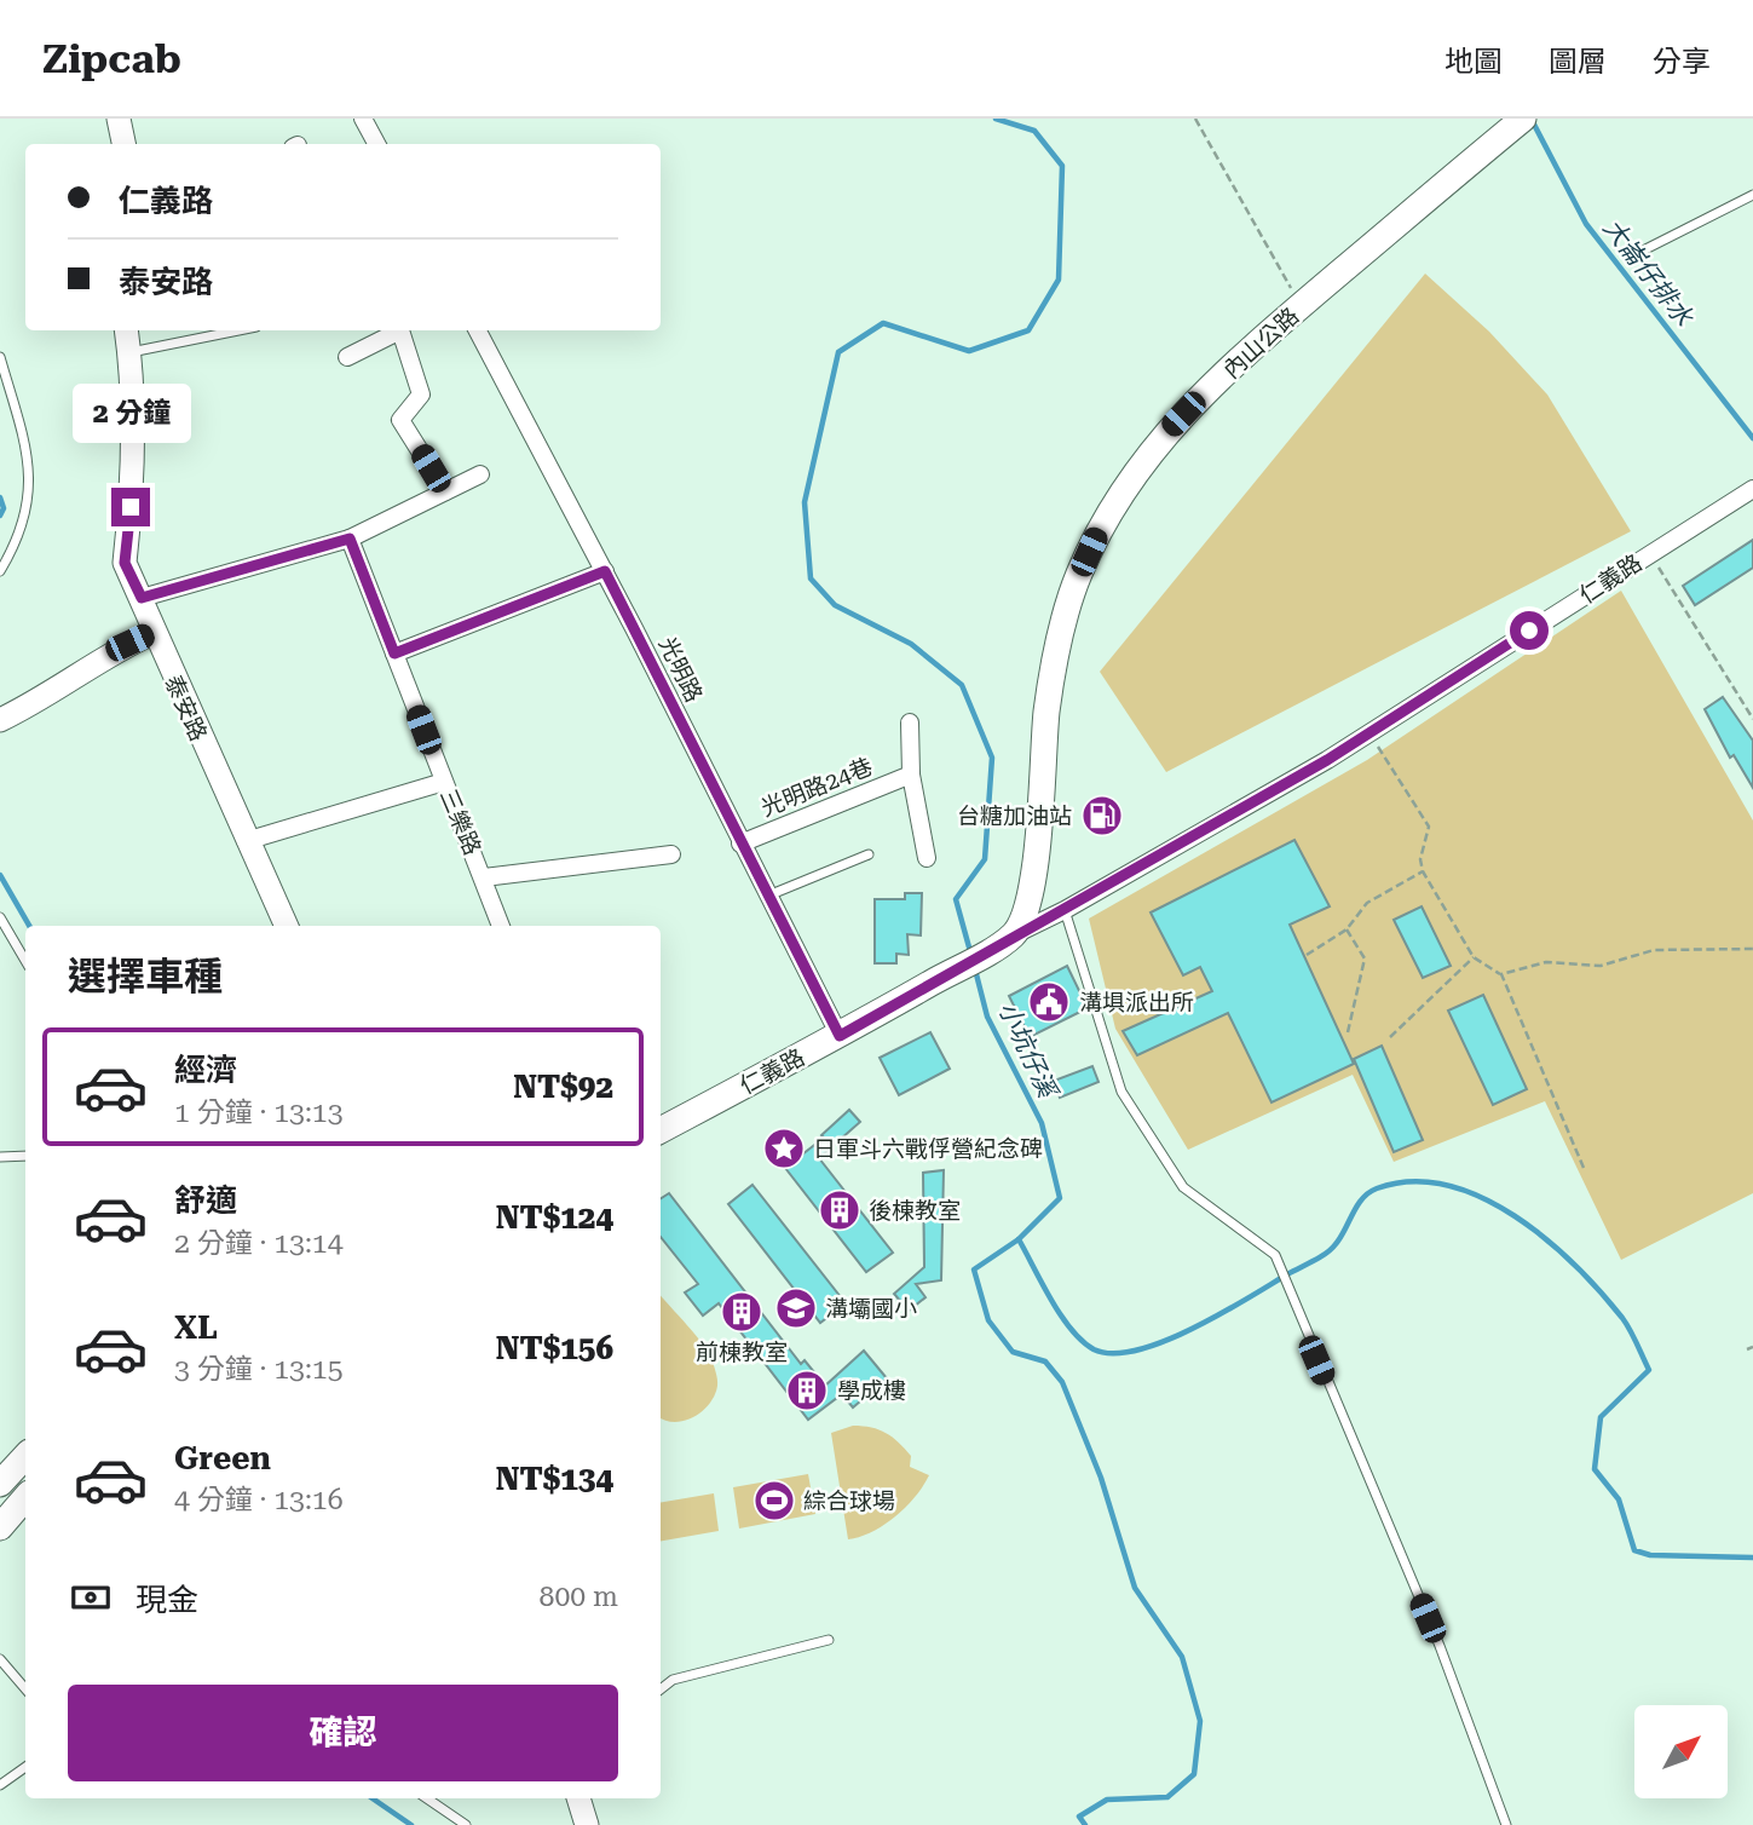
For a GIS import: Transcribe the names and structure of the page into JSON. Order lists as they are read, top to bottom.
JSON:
{
  "streets": {
    "main road": ["內山公路", "仁義路"],
    "street": [
      "光明路",
      "泰安路",
      "光明路24巷",
      "三樂路"
    ]
  },
  "crossings": [
    ["內山公路", "仁義路"],
    ["仁義路", "光明路"],
    ["光明路", "光明路24巷"]
  ],
  "water": ["大崙仔排水", "小坑仔溪"],
  "places": {
    "fuel station": ["台糖加油站"],
    "public building": ["溝埧派出所"],
    "place": ["日軍斗六戰俘營紀念碑"],
    "building": ["後棟教室", "前棟教室", "學成樓"],
    "school or university": ["溝壩國小"],
    "sports": ["綜合球場"]
  },
  "north": "top right",
  "page": {
    "header": "Zipcab",
    "nav": ["地圖", "圖層", "分享"],
    "banner": ["仁義路", "泰安路"],
    "bubble": "2 分鐘",
    "heading": "選擇車種",
    "list": [
      {
        "name": "經濟",
        "note": "1 分鐘 · 13:13",
        "value": "NT$92"
      },
      {
        "name": "舒適",
        "note": "2 分鐘 · 13:14",
        "value": "NT$124"
      },
      {
        "name": "XL",
        "note": "3 分鐘 · 13:15",
        "value": "NT$156"
      },
      {
        "name": "Green",
        "note": "4 分鐘 · 13:16",
        "value": "NT$134"
      }
    ],
    "pay": ["現金", "800 m"],
    "buttons": "確認"
  }
}
